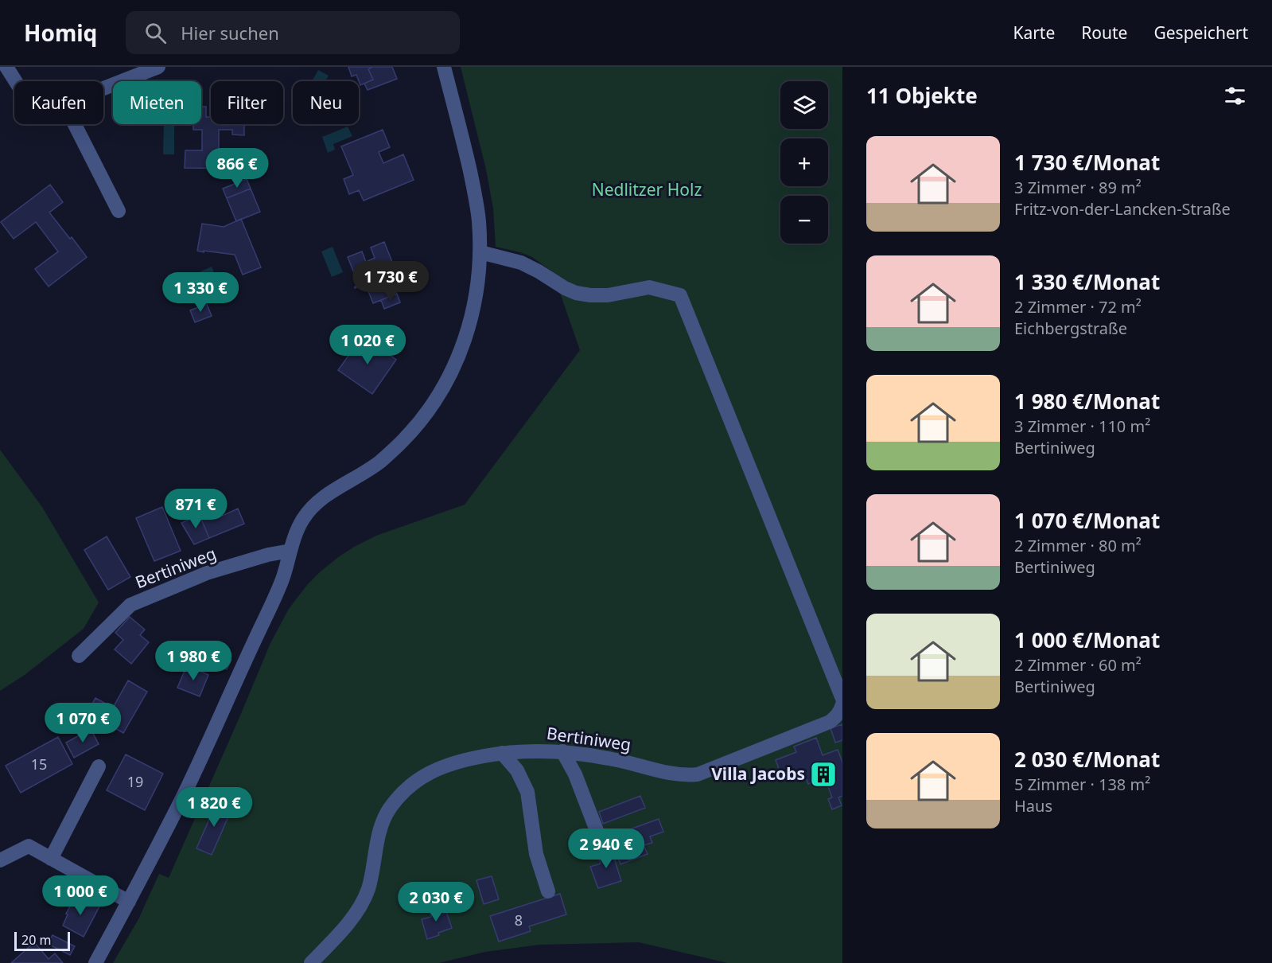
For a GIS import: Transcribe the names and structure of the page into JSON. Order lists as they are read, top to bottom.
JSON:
{
  "streets": {
    "street": ["Bertiniweg"]
  },
  "parks": ["Nedlitzer Holz"],
  "places": {
    "building": ["Villa Jacobs"]
  },
  "house_numbers": ["15", "19", "8"],
  "scale_bar": "20 m",
  "page": {
    "header": "Homiq",
    "search": "Hier suchen",
    "nav": ["Karte", "Route", "Gespeichert"],
    "heading": "11 Objekte",
    "map_buttons": ["+", "−"],
    "chip": [
      "Kaufen",
      "Mieten",
      "Filter",
      "Neu"
    ],
    "list": [
      {
        "name": "1 730 €/Monat",
        "note": "3 Zimmer · 89 m² · Fritz-von-der-Lancken-Straße"
      },
      {
        "name": "1 330 €/Monat",
        "note": "2 Zimmer · 72 m² · Eichbergstraße"
      },
      {
        "name": "1 980 €/Monat",
        "note": "3 Zimmer · 110 m² · Bertiniweg"
      },
      {
        "name": "1 070 €/Monat",
        "note": "2 Zimmer · 80 m² · Bertiniweg"
      },
      {
        "name": "1 000 €/Monat",
        "note": "2 Zimmer · 60 m² · Bertiniweg"
      },
      {
        "name": "2 030 €/Monat",
        "note": "5 Zimmer · 138 m² · Haus"
      }
    ],
    "price": [
      "866 €",
      "1 730 €",
      "1 330 €",
      "1 020 €",
      "871 €",
      "1 980 €",
      "1 070 €",
      "1 820 €",
      "2 940 €",
      "1 000 €",
      "2 030 €"
    ],
    "scale": "20 m"
  }
}
